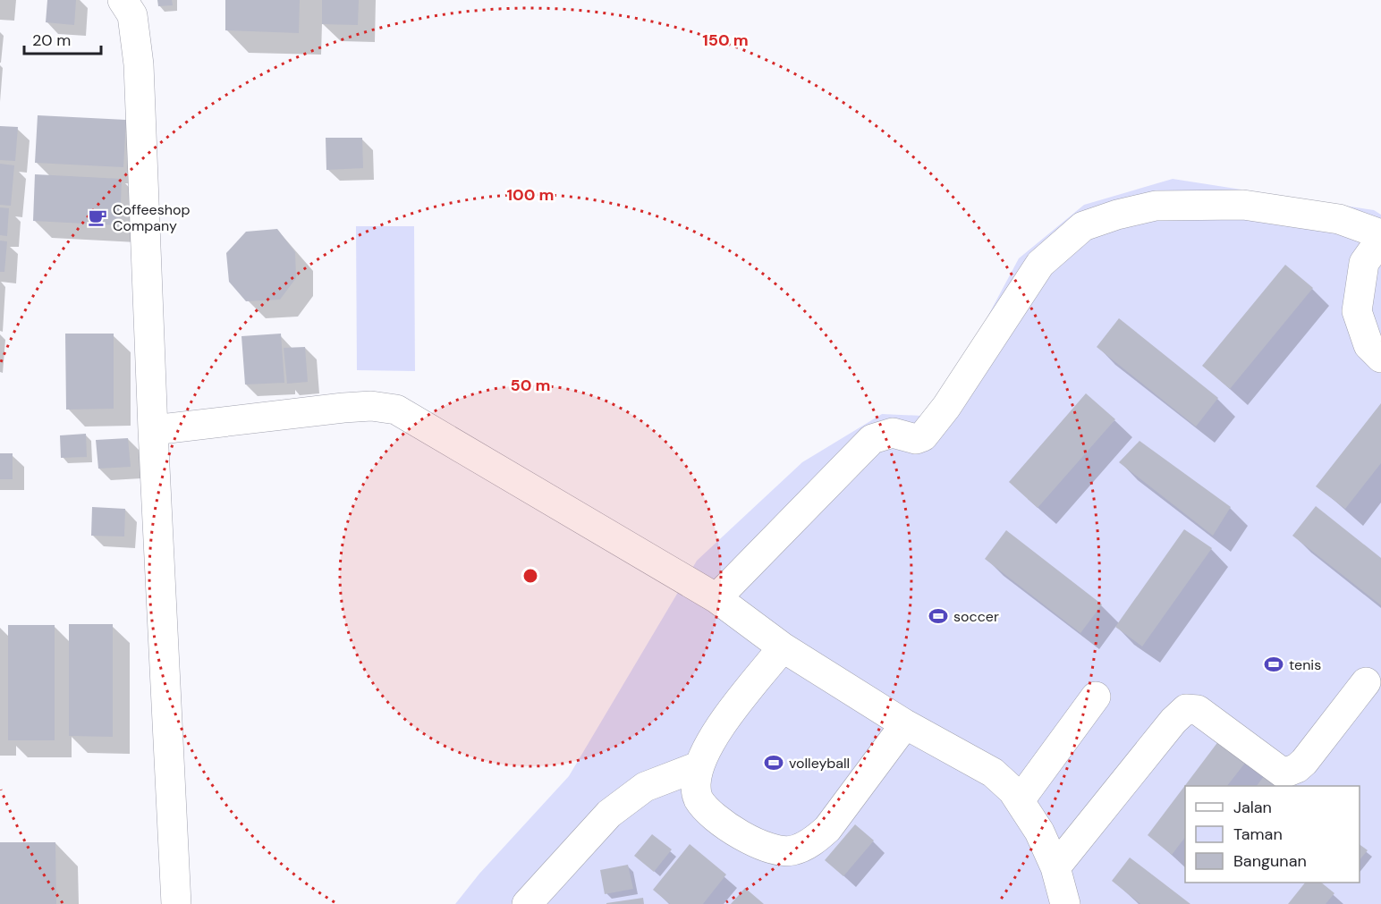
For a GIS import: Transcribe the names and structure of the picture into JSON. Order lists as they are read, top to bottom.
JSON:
{
  "places": {
    "cafe": ["Coffeeshop Company"],
    "sports": ["soccer", "tenis", "volleyball"]
  },
  "legend": ["Jalan", "Taman", "Bangunan"],
  "scale_bar": "20 m",
  "rings": ["150 m", "100 m", "50 m"]
}
